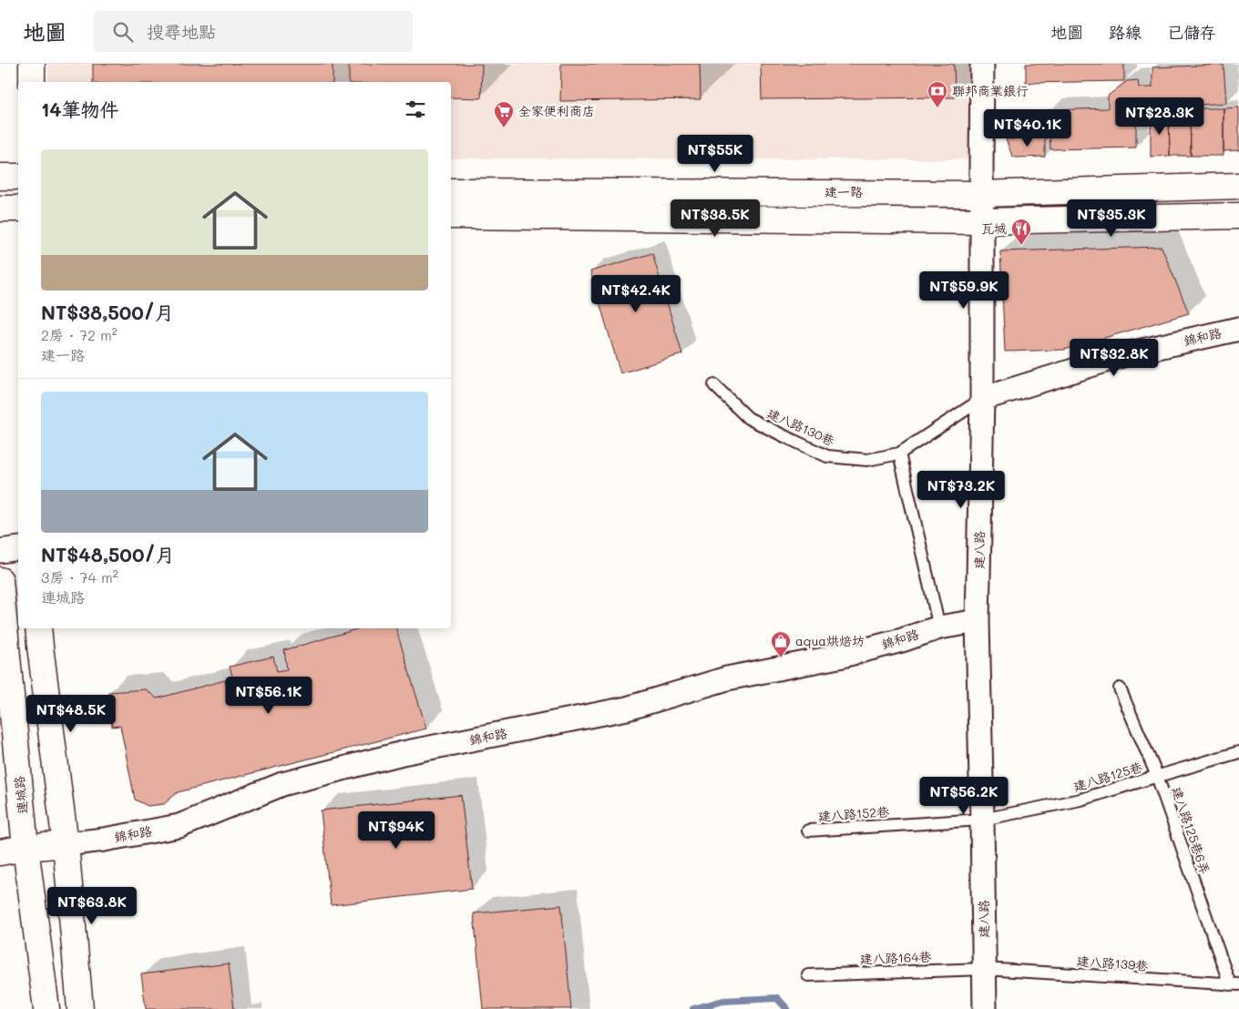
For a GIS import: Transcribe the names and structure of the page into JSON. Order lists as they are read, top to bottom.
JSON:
{
  "streets": {
    "street": [
      "建一路",
      "錦和路",
      "建八路",
      "連城路"
    ],
    "lane": [
      "建八路130巷",
      "建八路125巷",
      "建八路152巷",
      "建八路125巷6弄",
      "建八路164巷",
      "建八路139巷"
    ]
  },
  "crossings": [
    ["建一路", "建八路"],
    ["錦和路", "建八路130巷"],
    ["錦和路", "建八路"],
    ["錦和路", "連城路"],
    ["建八路130巷", "建八路"],
    ["建八路", "建八路125巷"],
    ["建八路", "建八路152巷"],
    ["建八路", "建八路164巷"],
    ["建八路", "建八路139巷"],
    ["建八路125巷", "建八路152巷"],
    ["建八路125巷", "建八路125巷6弄"],
    ["建八路125巷6弄", "建八路139巷"],
    ["建八路164巷", "建八路139巷"]
  ],
  "places": {
    "bank": ["聯邦商業銀行"],
    "supermarket": ["全家便利商店"],
    "restaurant": ["瓦城"],
    "shop": ["aqua烘焙坊"]
  },
  "page": {
    "header": "地圖",
    "search": "搜尋地點",
    "nav": ["地圖", "路線", "已儲存"],
    "heading": "14筆物件",
    "price": [
      "NT$28.3K",
      "NT$40.1K",
      "NT$55K",
      "NT$38.5K",
      "NT$35.3K",
      "NT$59.9K",
      "NT$42.4K",
      "NT$32.8K",
      "NT$73.2K",
      "NT$56.1K",
      "NT$48.5K",
      "NT$56.2K",
      "NT$94K",
      "NT$63.8K"
    ],
    "list": [
      {
        "name": "NT$38,500/月",
        "note": "2房 · 72 m² · 建一路"
      },
      {
        "name": "NT$48,500/月",
        "note": "3房 · 74 m² · 連城路"
      }
    ]
  }
}
